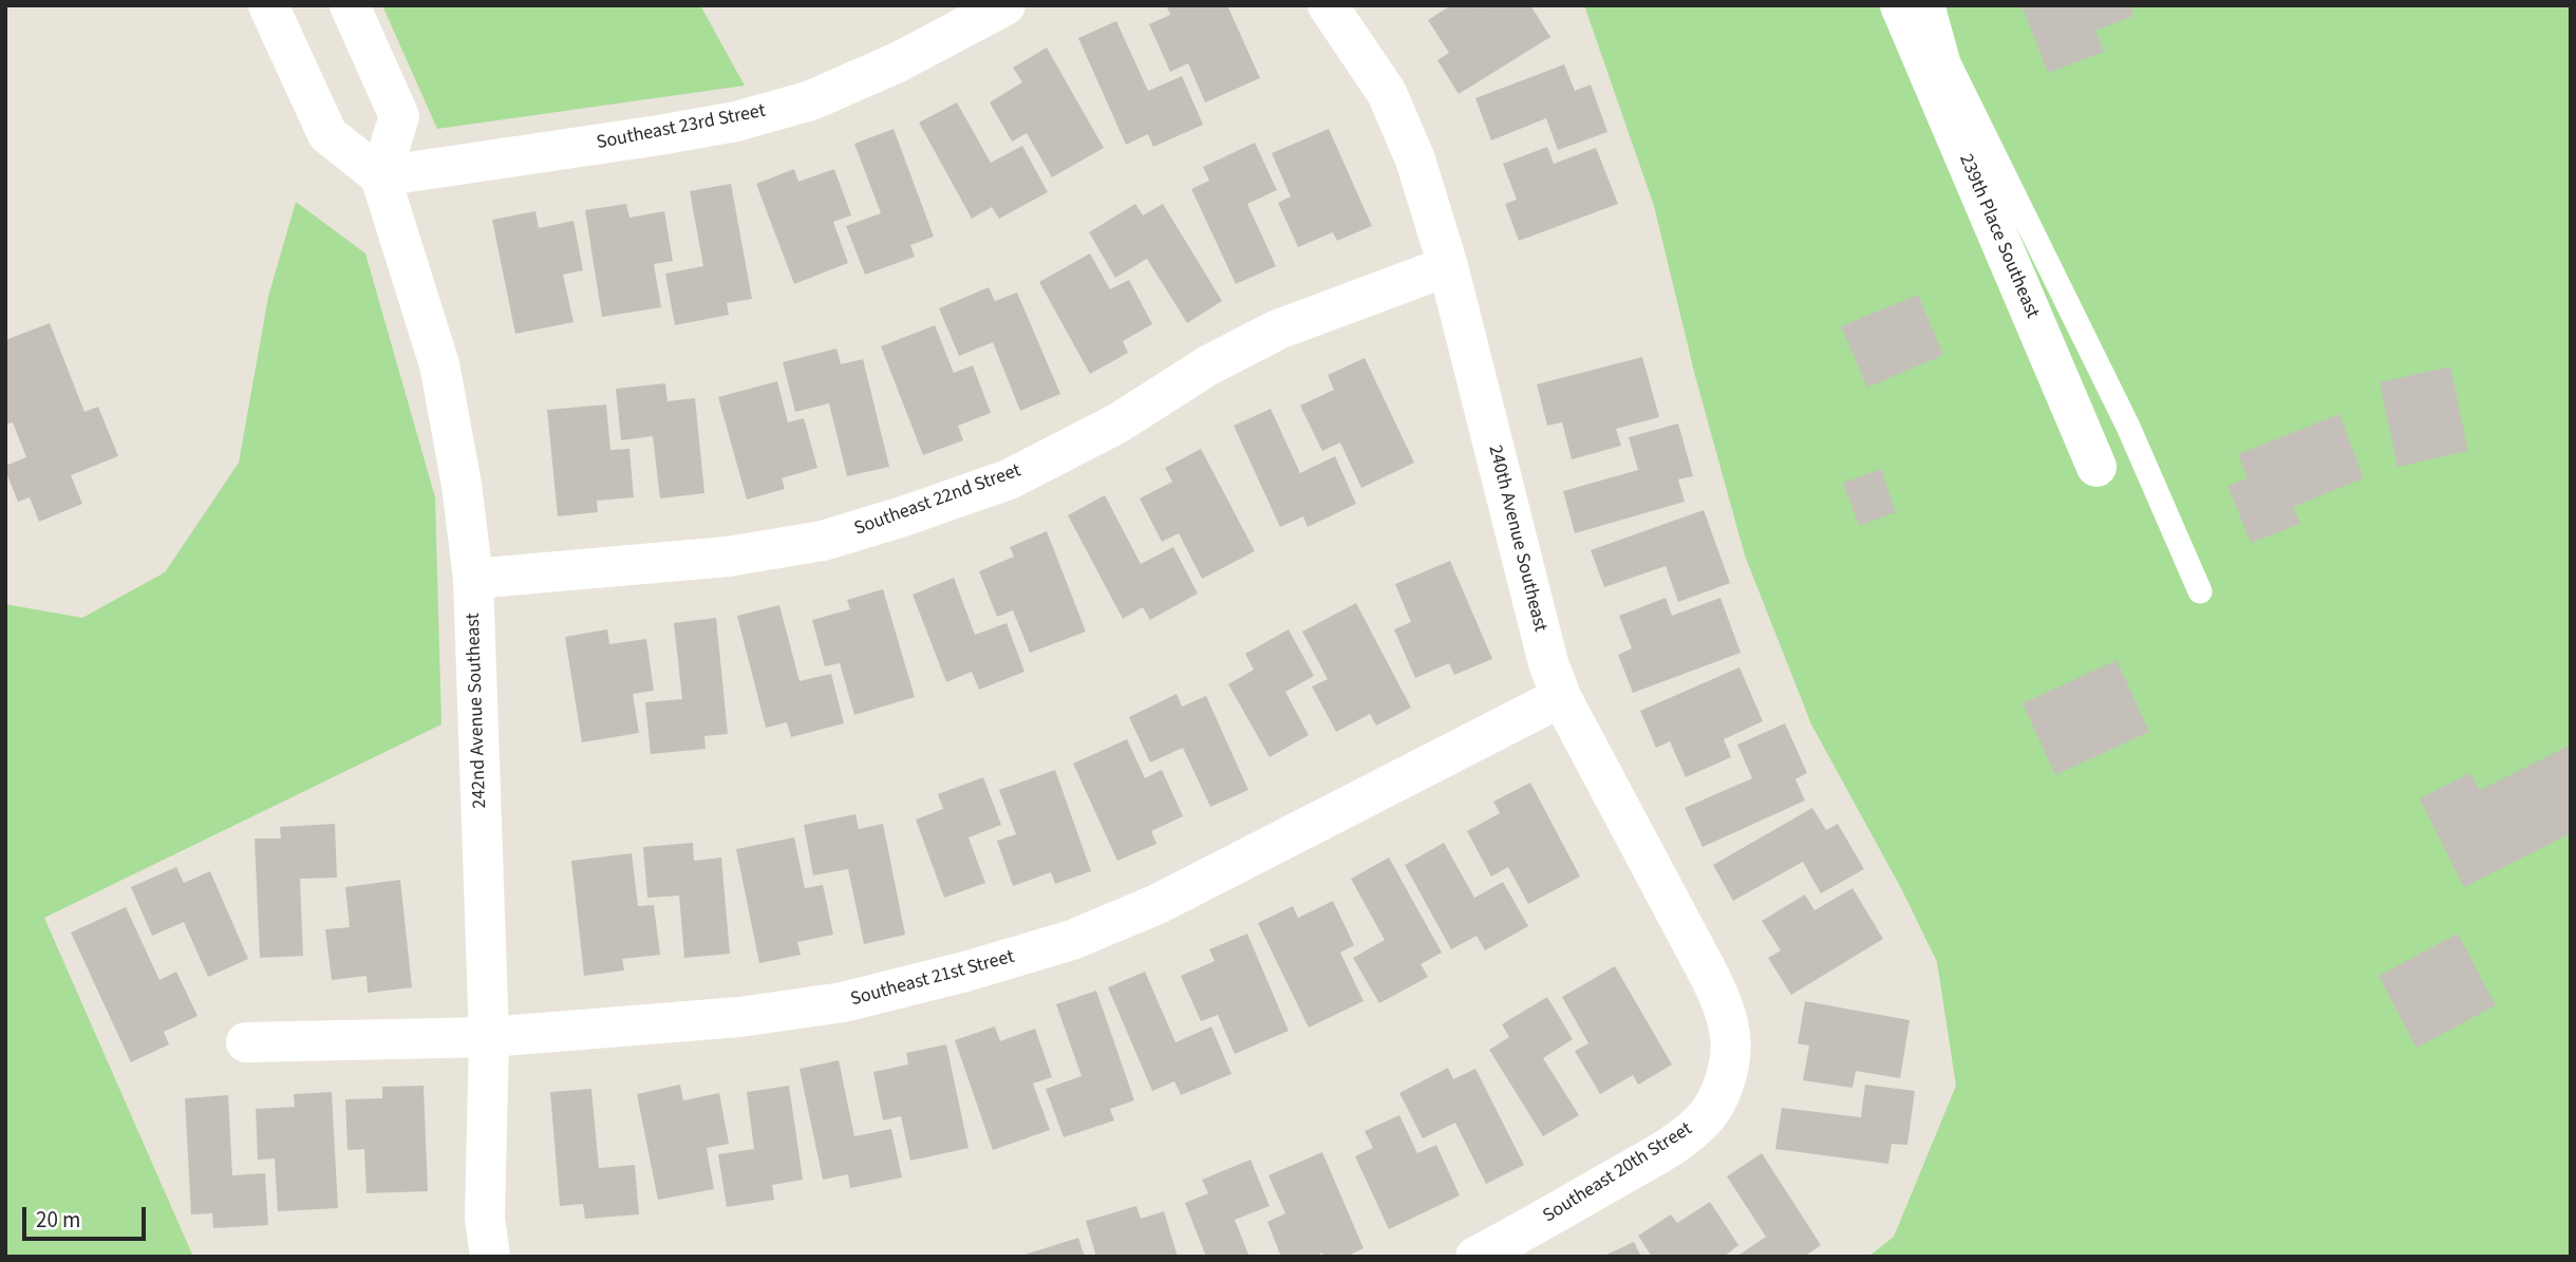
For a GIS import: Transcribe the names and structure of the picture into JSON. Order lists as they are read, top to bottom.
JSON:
{
  "streets": {
    "street": [
      "Southeast 23rd Street",
      "239th Place Southeast",
      "Southeast 22nd Street",
      "240th Avenue Southeast",
      "242nd Avenue Southeast",
      "Southeast 21st Street",
      "Southeast 20th Street"
    ]
  },
  "crossings": [
    ["Southeast 23rd Street", "242nd Avenue Southeast"],
    ["Southeast 22nd Street", "240th Avenue Southeast"],
    ["Southeast 22nd Street", "242nd Avenue Southeast"],
    ["240th Avenue Southeast", "Southeast 21st Street"],
    ["240th Avenue Southeast", "Southeast 20th Street"],
    ["242nd Avenue Southeast", "Southeast 21st Street"]
  ],
  "scale_bar": "20 m"
}
